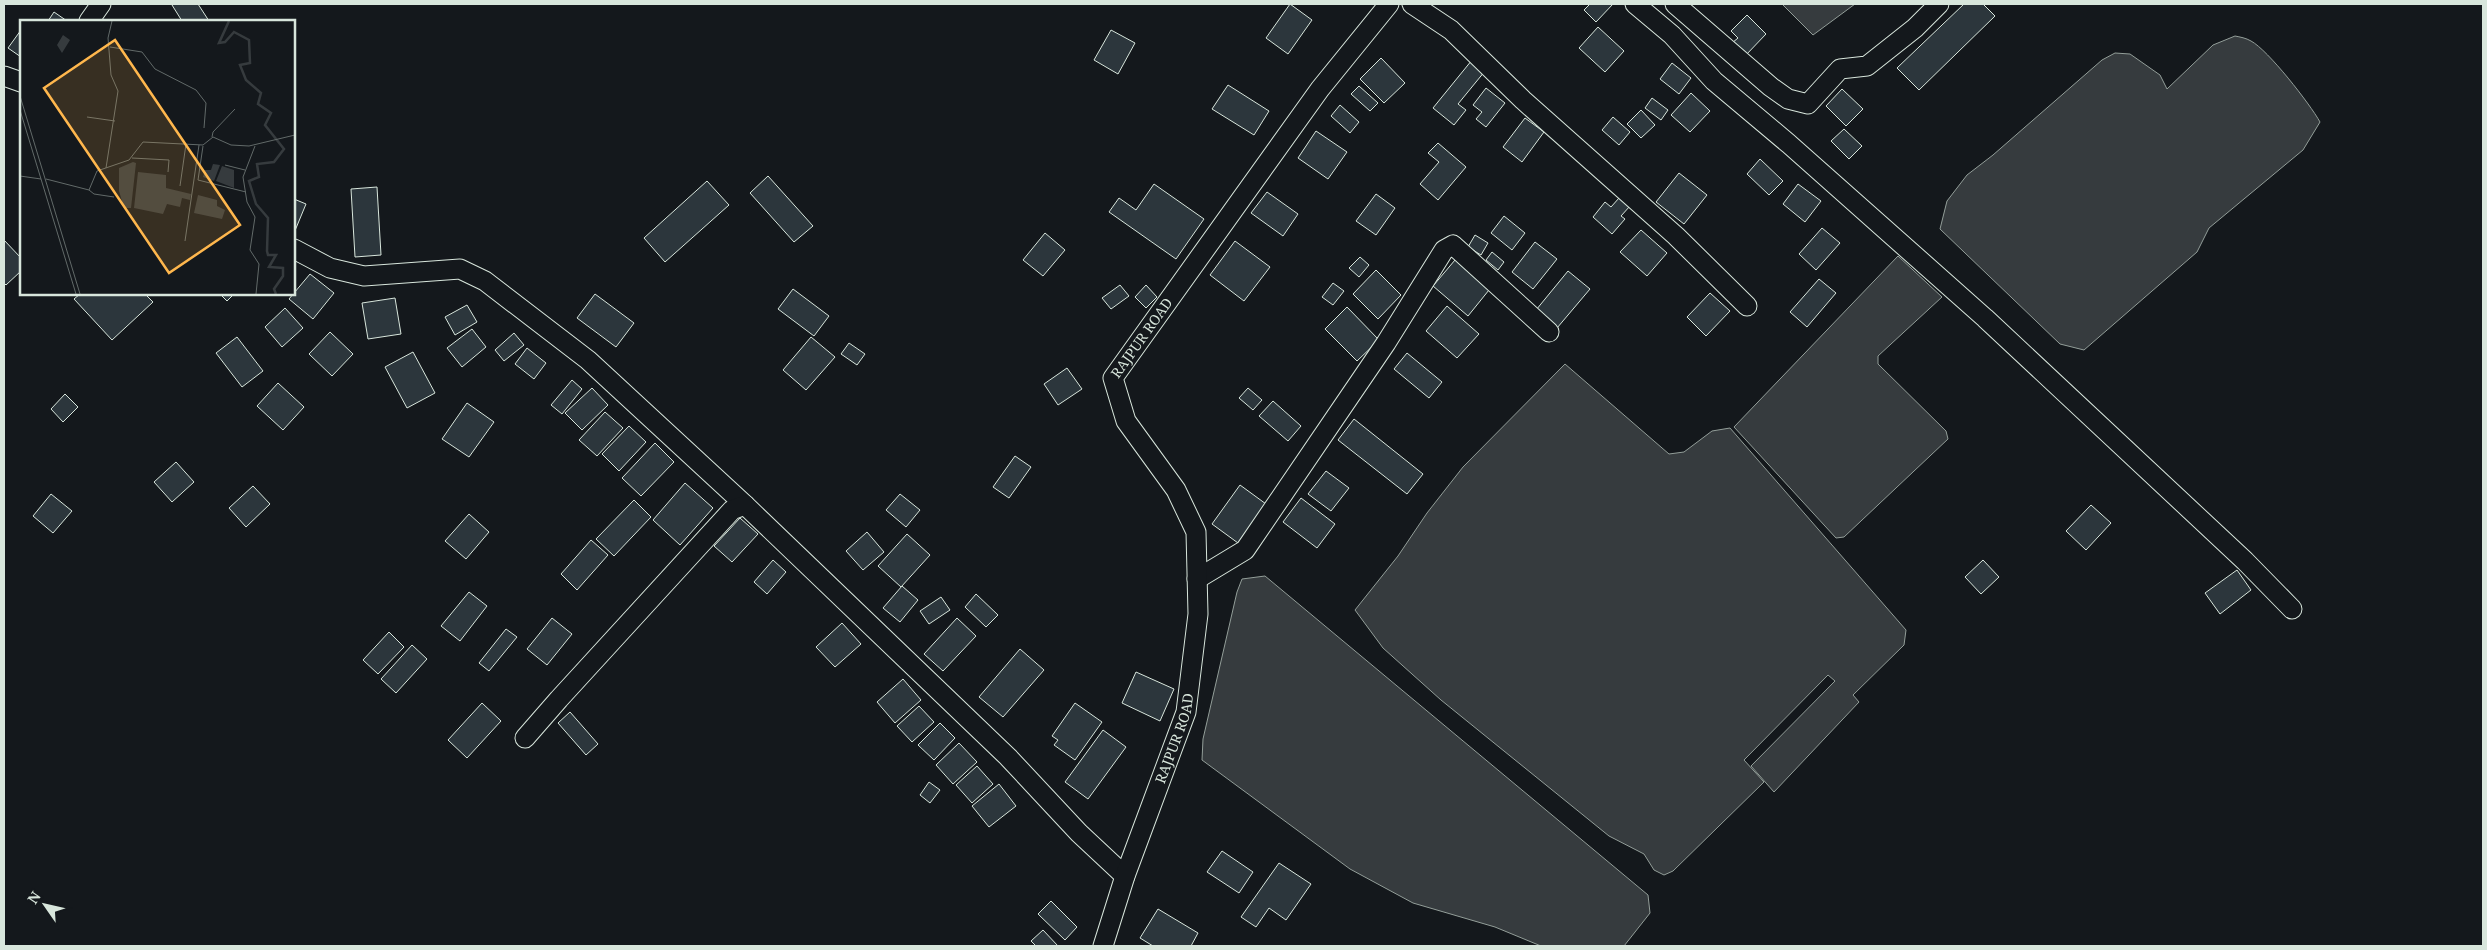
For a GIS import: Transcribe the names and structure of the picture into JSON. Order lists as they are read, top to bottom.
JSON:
{
  "streets": {
    "street": ["RAJPUR ROAD"]
  },
  "north": "top left"
}
